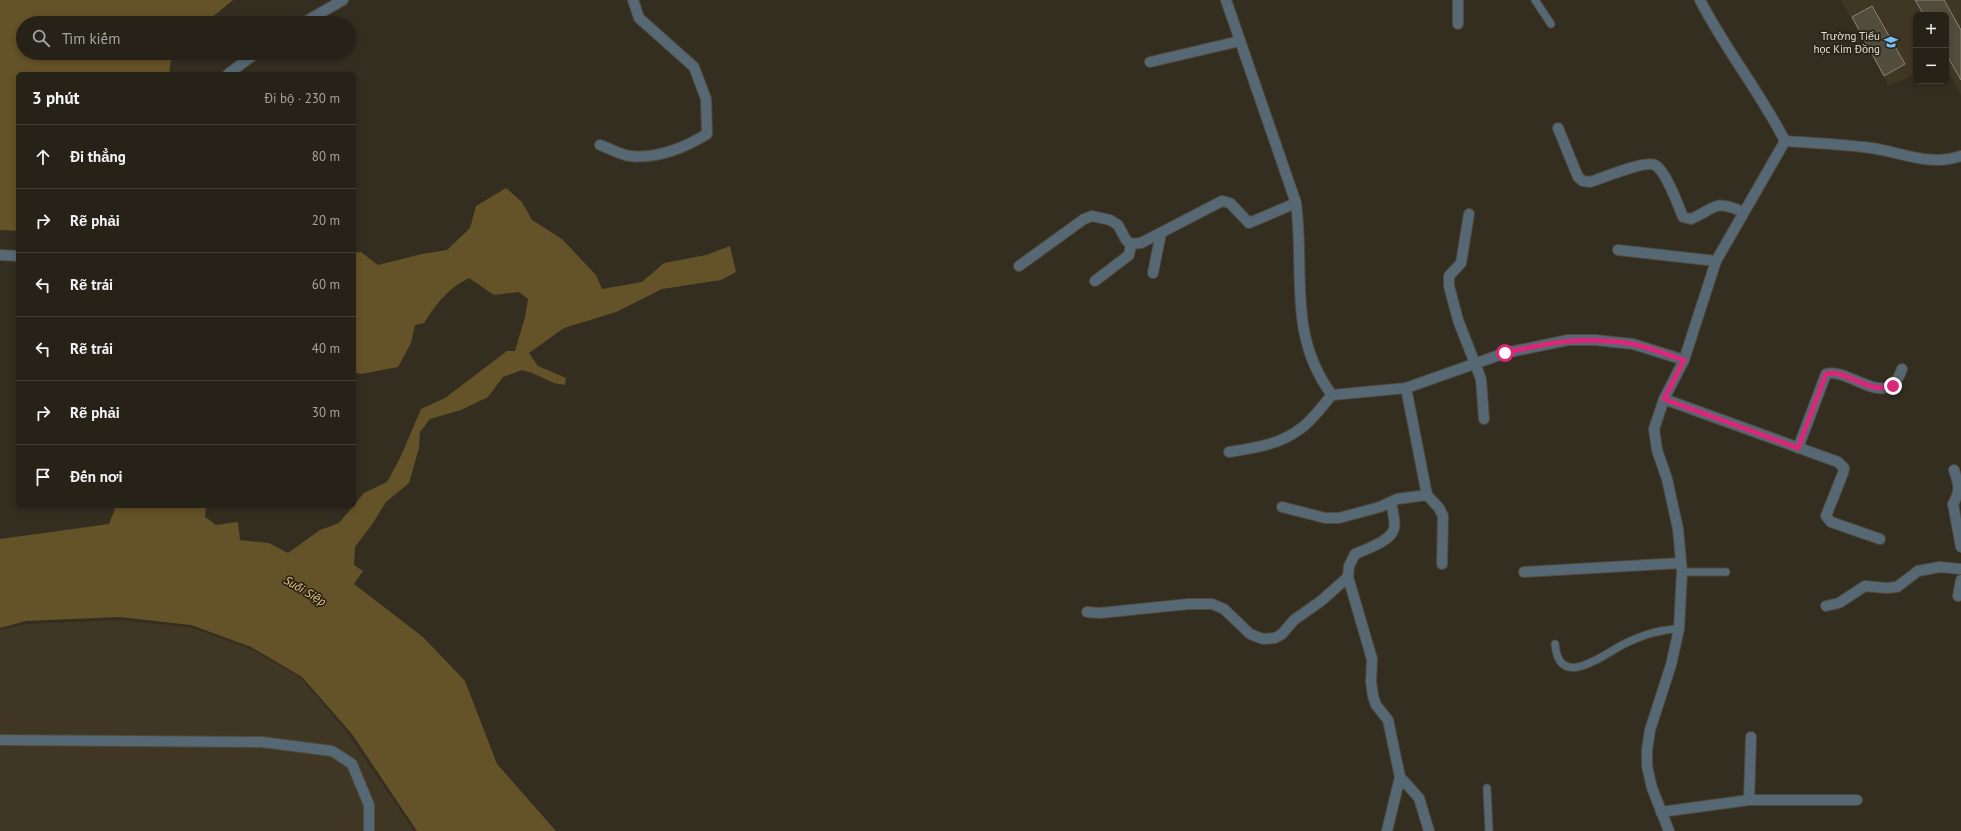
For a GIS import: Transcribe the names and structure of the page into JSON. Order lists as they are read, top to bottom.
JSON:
{
  "water": ["Suối Siệp"],
  "places": {
    "school or university": ["Trường Tiểu học Kim Đồng"]
  },
  "page": {
    "map_buttons": ["+", "−"],
    "search": "Tìm kiếm",
    "heading": ["3 phút", "Đi bộ · 230 m"],
    "list": [
      ["Đi thẳng", "80 m"],
      ["Rẽ phải", "20 m"],
      ["Rẽ trái", "60 m"],
      ["Rẽ trái", "40 m"],
      ["Rẽ phải", "30 m"],
      "Đến nơi"
    ]
  }
}
